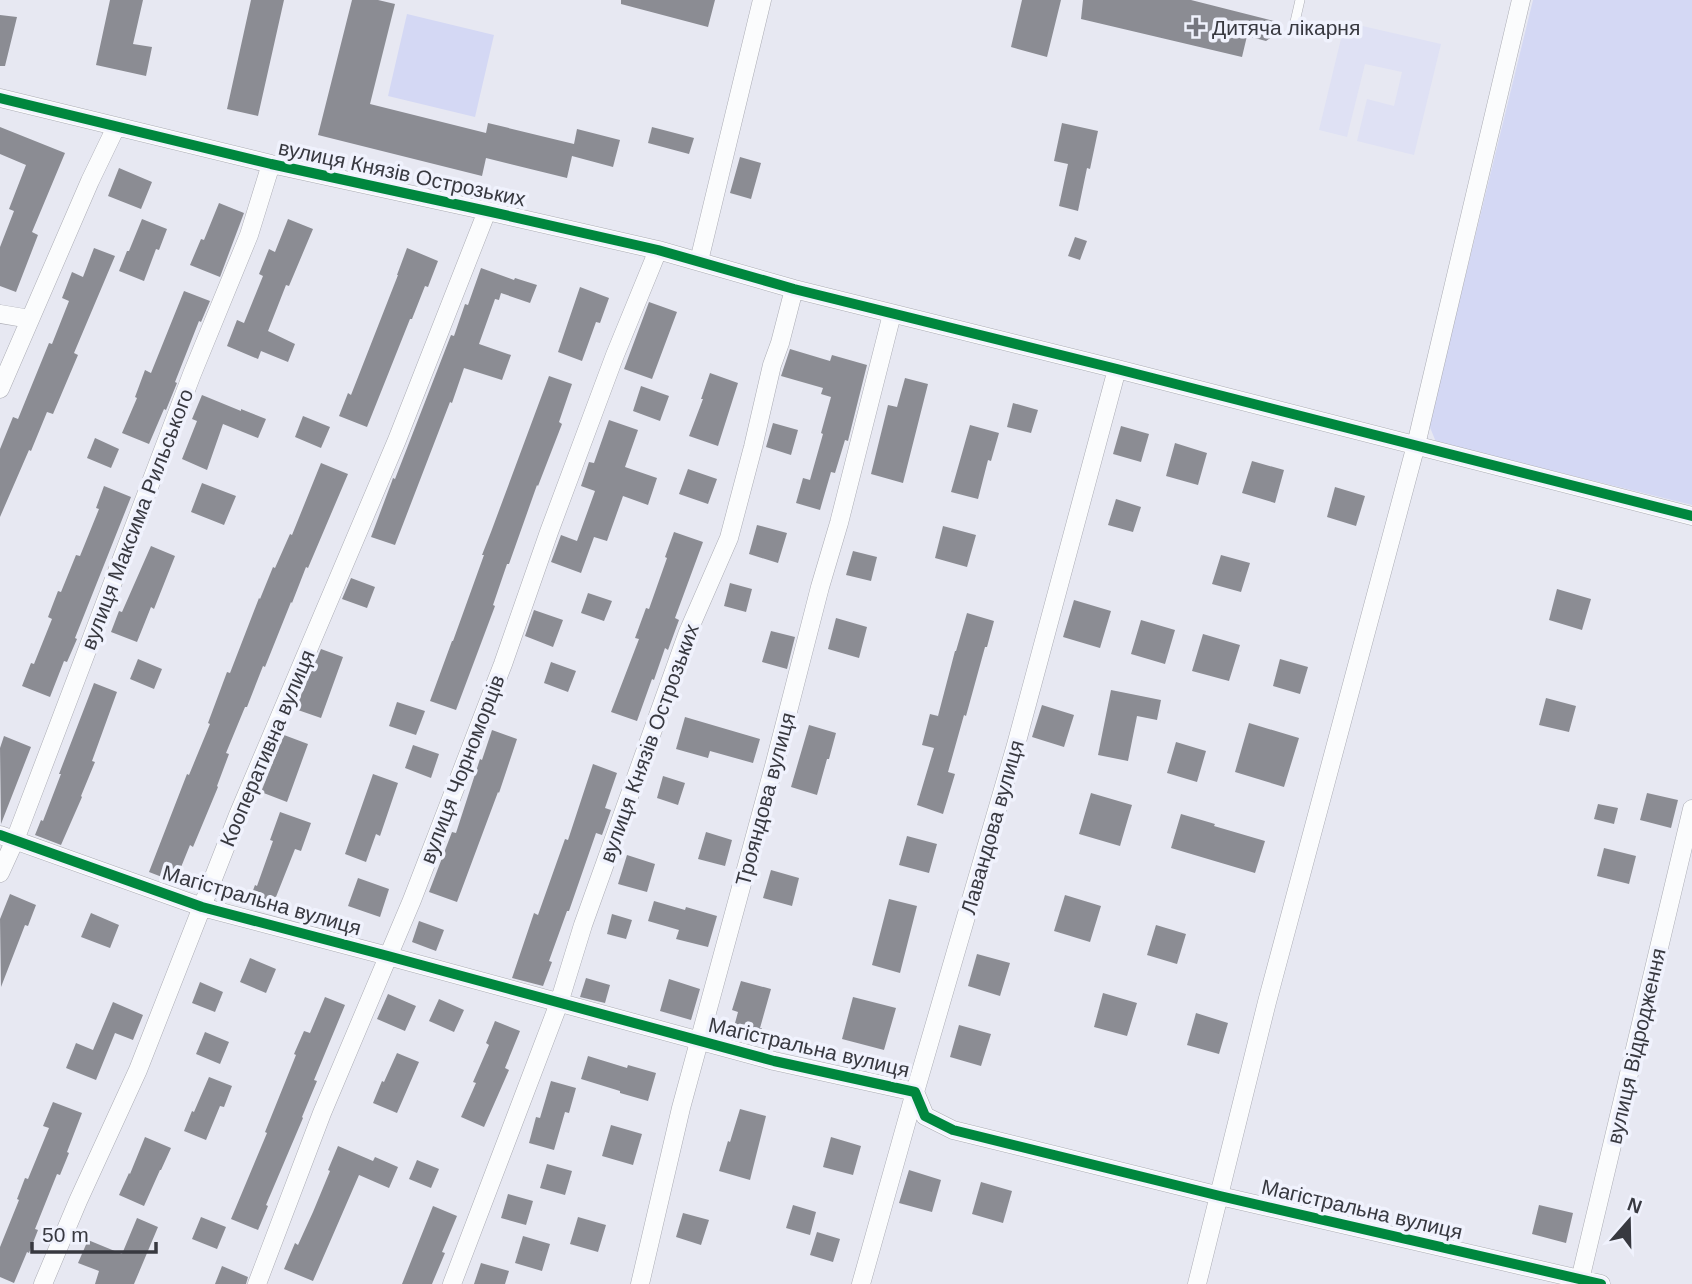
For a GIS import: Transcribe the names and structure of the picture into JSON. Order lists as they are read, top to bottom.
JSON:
{
  "streets": {
    "street": [
      "вулиця Князів Острозьких",
      "вулиця Максима Рильського",
      "Кооперативна вулиця",
      "вулиця Чорноморців",
      "Трояндова вулиця",
      "Лавандова вулиця",
      "Магістральна вулиця",
      "вулиця Відродження"
    ]
  },
  "crossings": [
    ["вулиця Князів Острозьких", "вулиця Максима Рильського"],
    ["вулиця Князів Острозьких", "Кооперативна вулиця"],
    ["вулиця Князів Острозьких", "вулиця Чорноморців"],
    ["вулиця Князів Острозьких", "Магістральна вулиця"],
    ["вулиця Максима Рильського", "Магістральна вулиця"],
    ["Кооперативна вулиця", "Магістральна вулиця"],
    ["вулиця Чорноморців", "Магістральна вулиця"],
    ["Трояндова вулиця", "Магістральна вулиця"],
    ["Лавандова вулиця", "Магістральна вулиця"],
    ["Магістральна вулиця", "вулиця Відродження"]
  ],
  "places": {
    "health": ["Дитяча лікарня"]
  },
  "scale_bar": "50 m",
  "north": "top"
}
